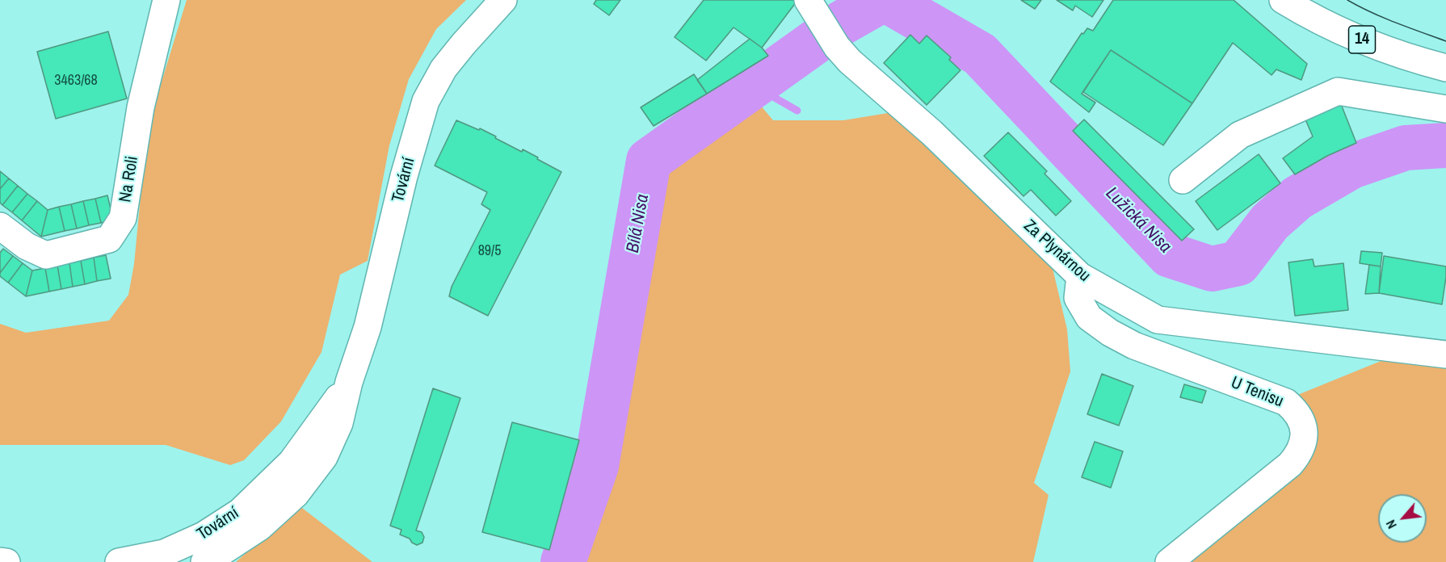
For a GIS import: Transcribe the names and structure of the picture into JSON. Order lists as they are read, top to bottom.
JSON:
{
  "streets": {
    "street": [
      "14",
      "Na Roli",
      "Tovární",
      "Za Plynárnou",
      "U Tenisu"
    ]
  },
  "crossings": [
    ["Za Plynárnou", "U Tenisu"]
  ],
  "water": ["Lužická Nisa", "Bílá Nisa"],
  "house_numbers": ["3463/68", "89/5"],
  "north": "bottom left"
}
